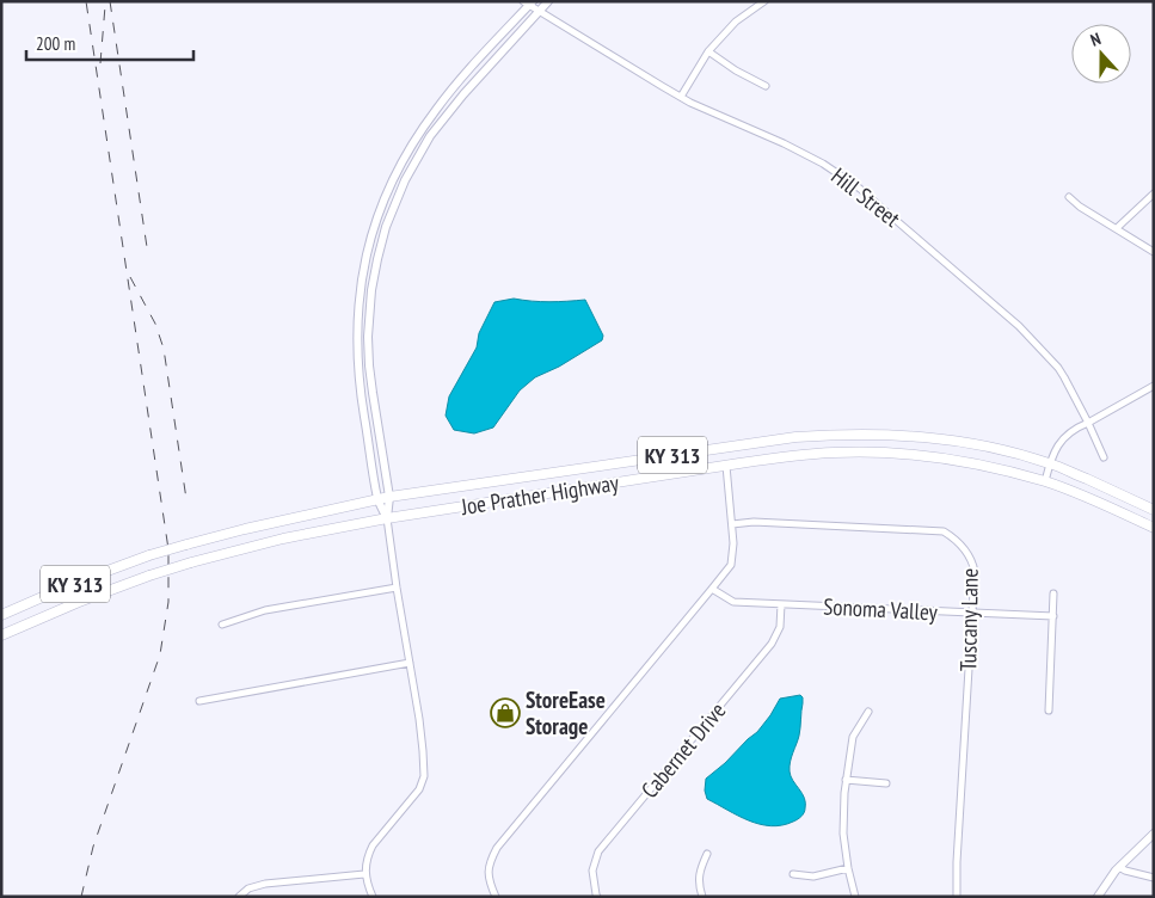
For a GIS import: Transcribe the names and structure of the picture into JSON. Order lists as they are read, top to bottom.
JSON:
{
  "streets": {
    "highway": ["KY 313", "Joe Prather Highway"],
    "street": [
      "Hill Street",
      "Sonoma Valley",
      "Tuscany Lane",
      "Cabernet Drive"
    ]
  },
  "crossings": [
    ["Sonoma Valley", "Tuscany Lane"],
    ["Sonoma Valley", "Cabernet Drive"]
  ],
  "places": {
    "shop": ["StoreEase Storage"]
  },
  "scale_bar": "200 m",
  "north": "top"
}
